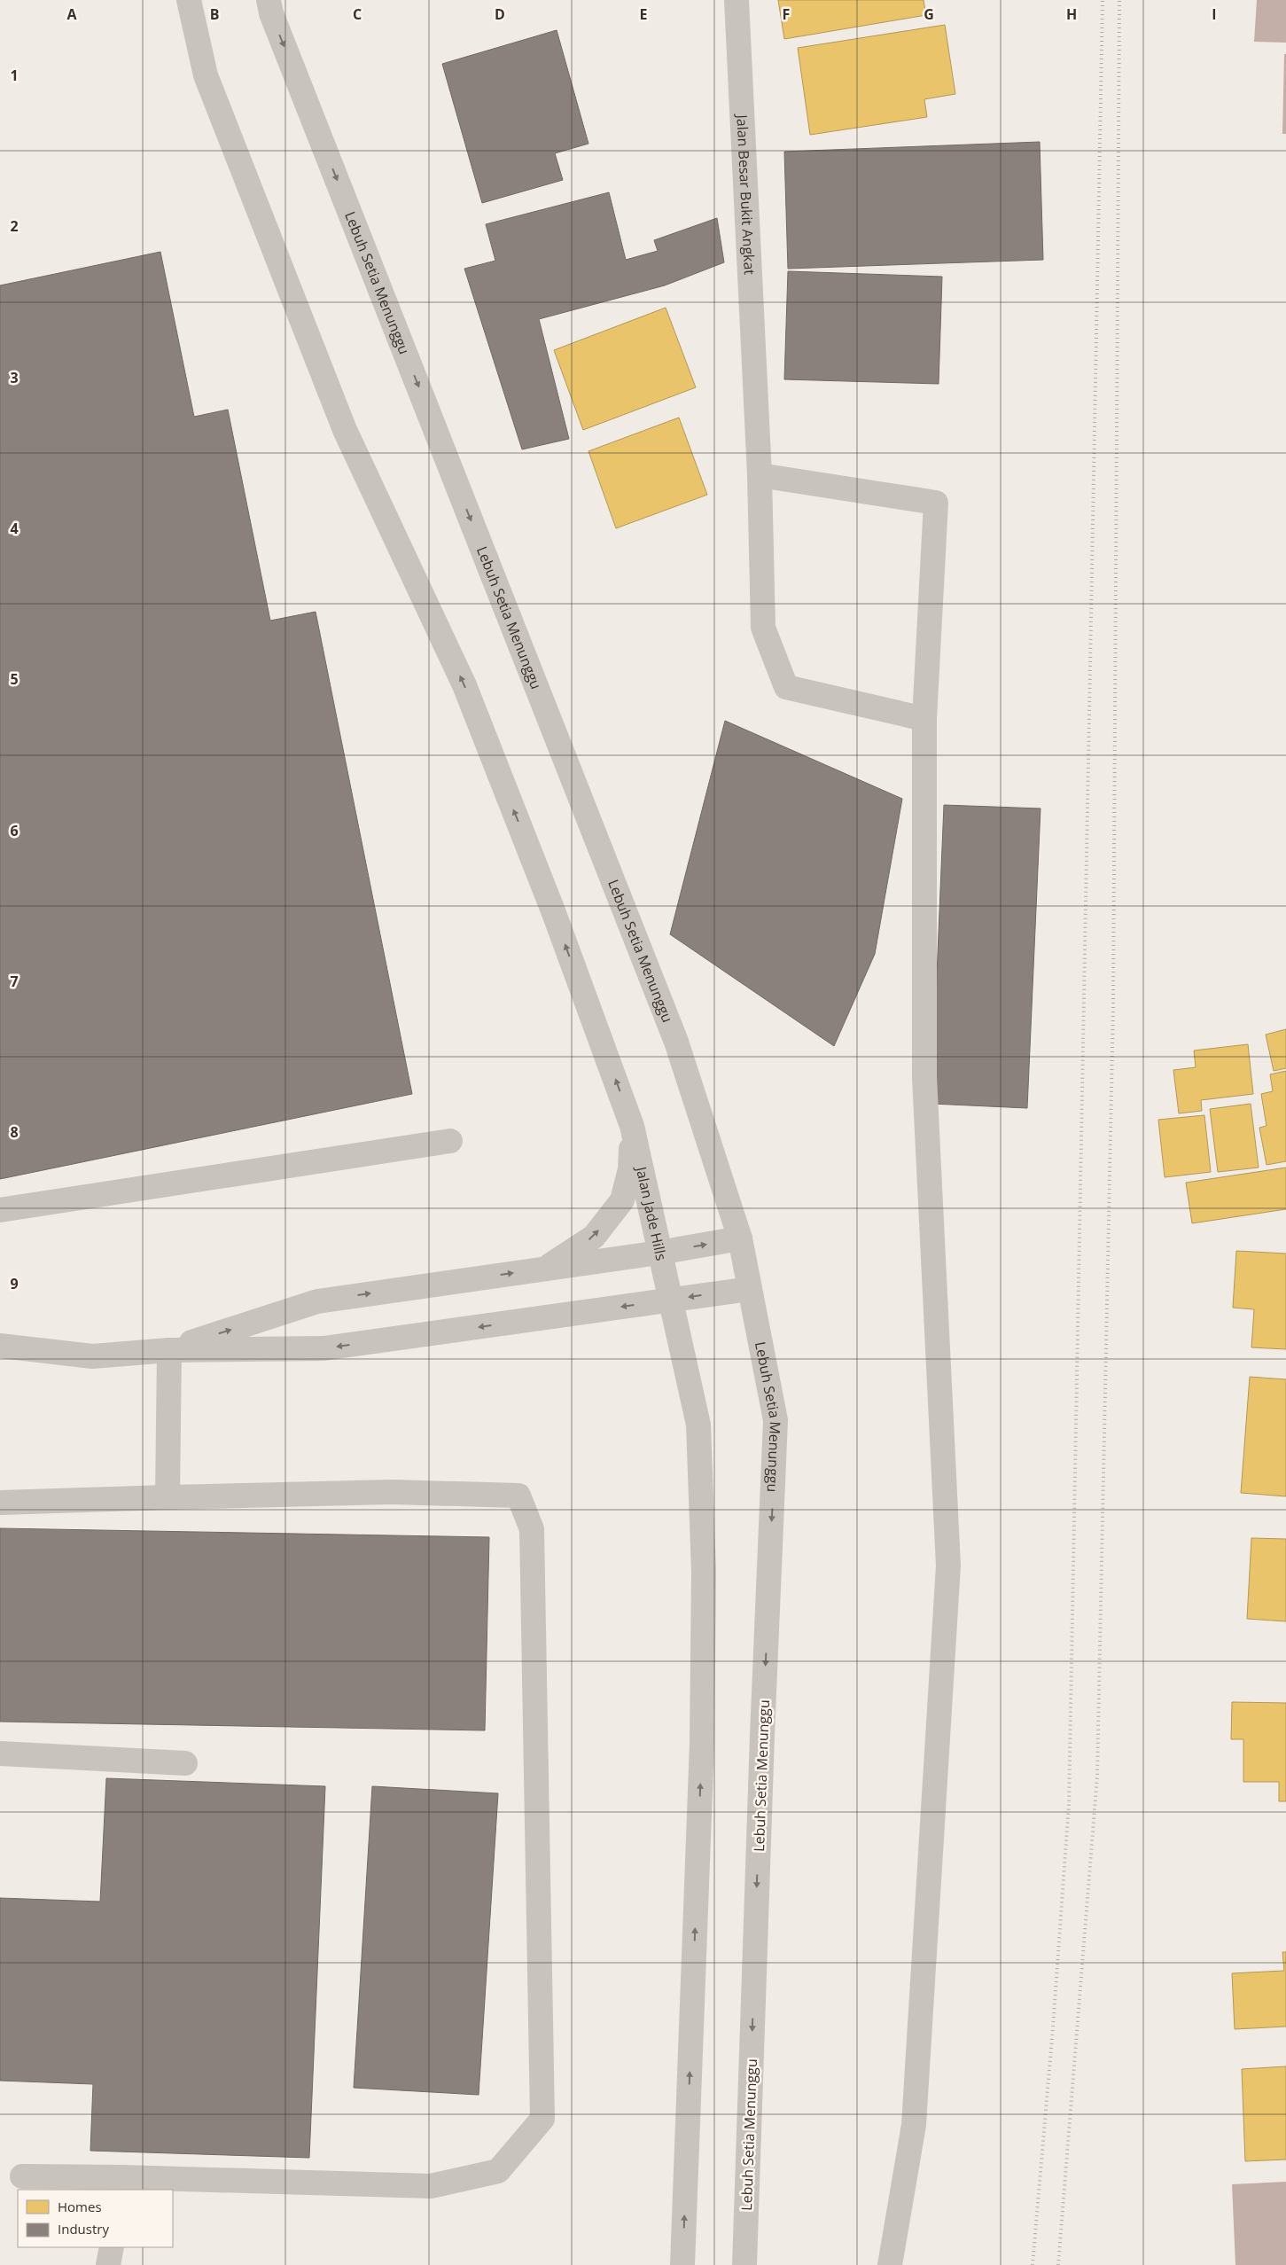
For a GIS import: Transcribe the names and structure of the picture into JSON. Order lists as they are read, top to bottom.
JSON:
{
  "streets": {
    "street": ["Jalan Besar Bukit Angkat", "Lebuh Setia Menunggu", "Jalan Jade Hills"]
  },
  "legend": ["Homes", "Industry"],
  "grid": {
    "columns": [
      "A",
      "B",
      "C",
      "D",
      "E",
      "F",
      "G",
      "H",
      "I"
    ],
    "rows": [
      "1",
      "2",
      "3",
      "4",
      "5",
      "6",
      "7",
      "8",
      "9"
    ]
  }
}
